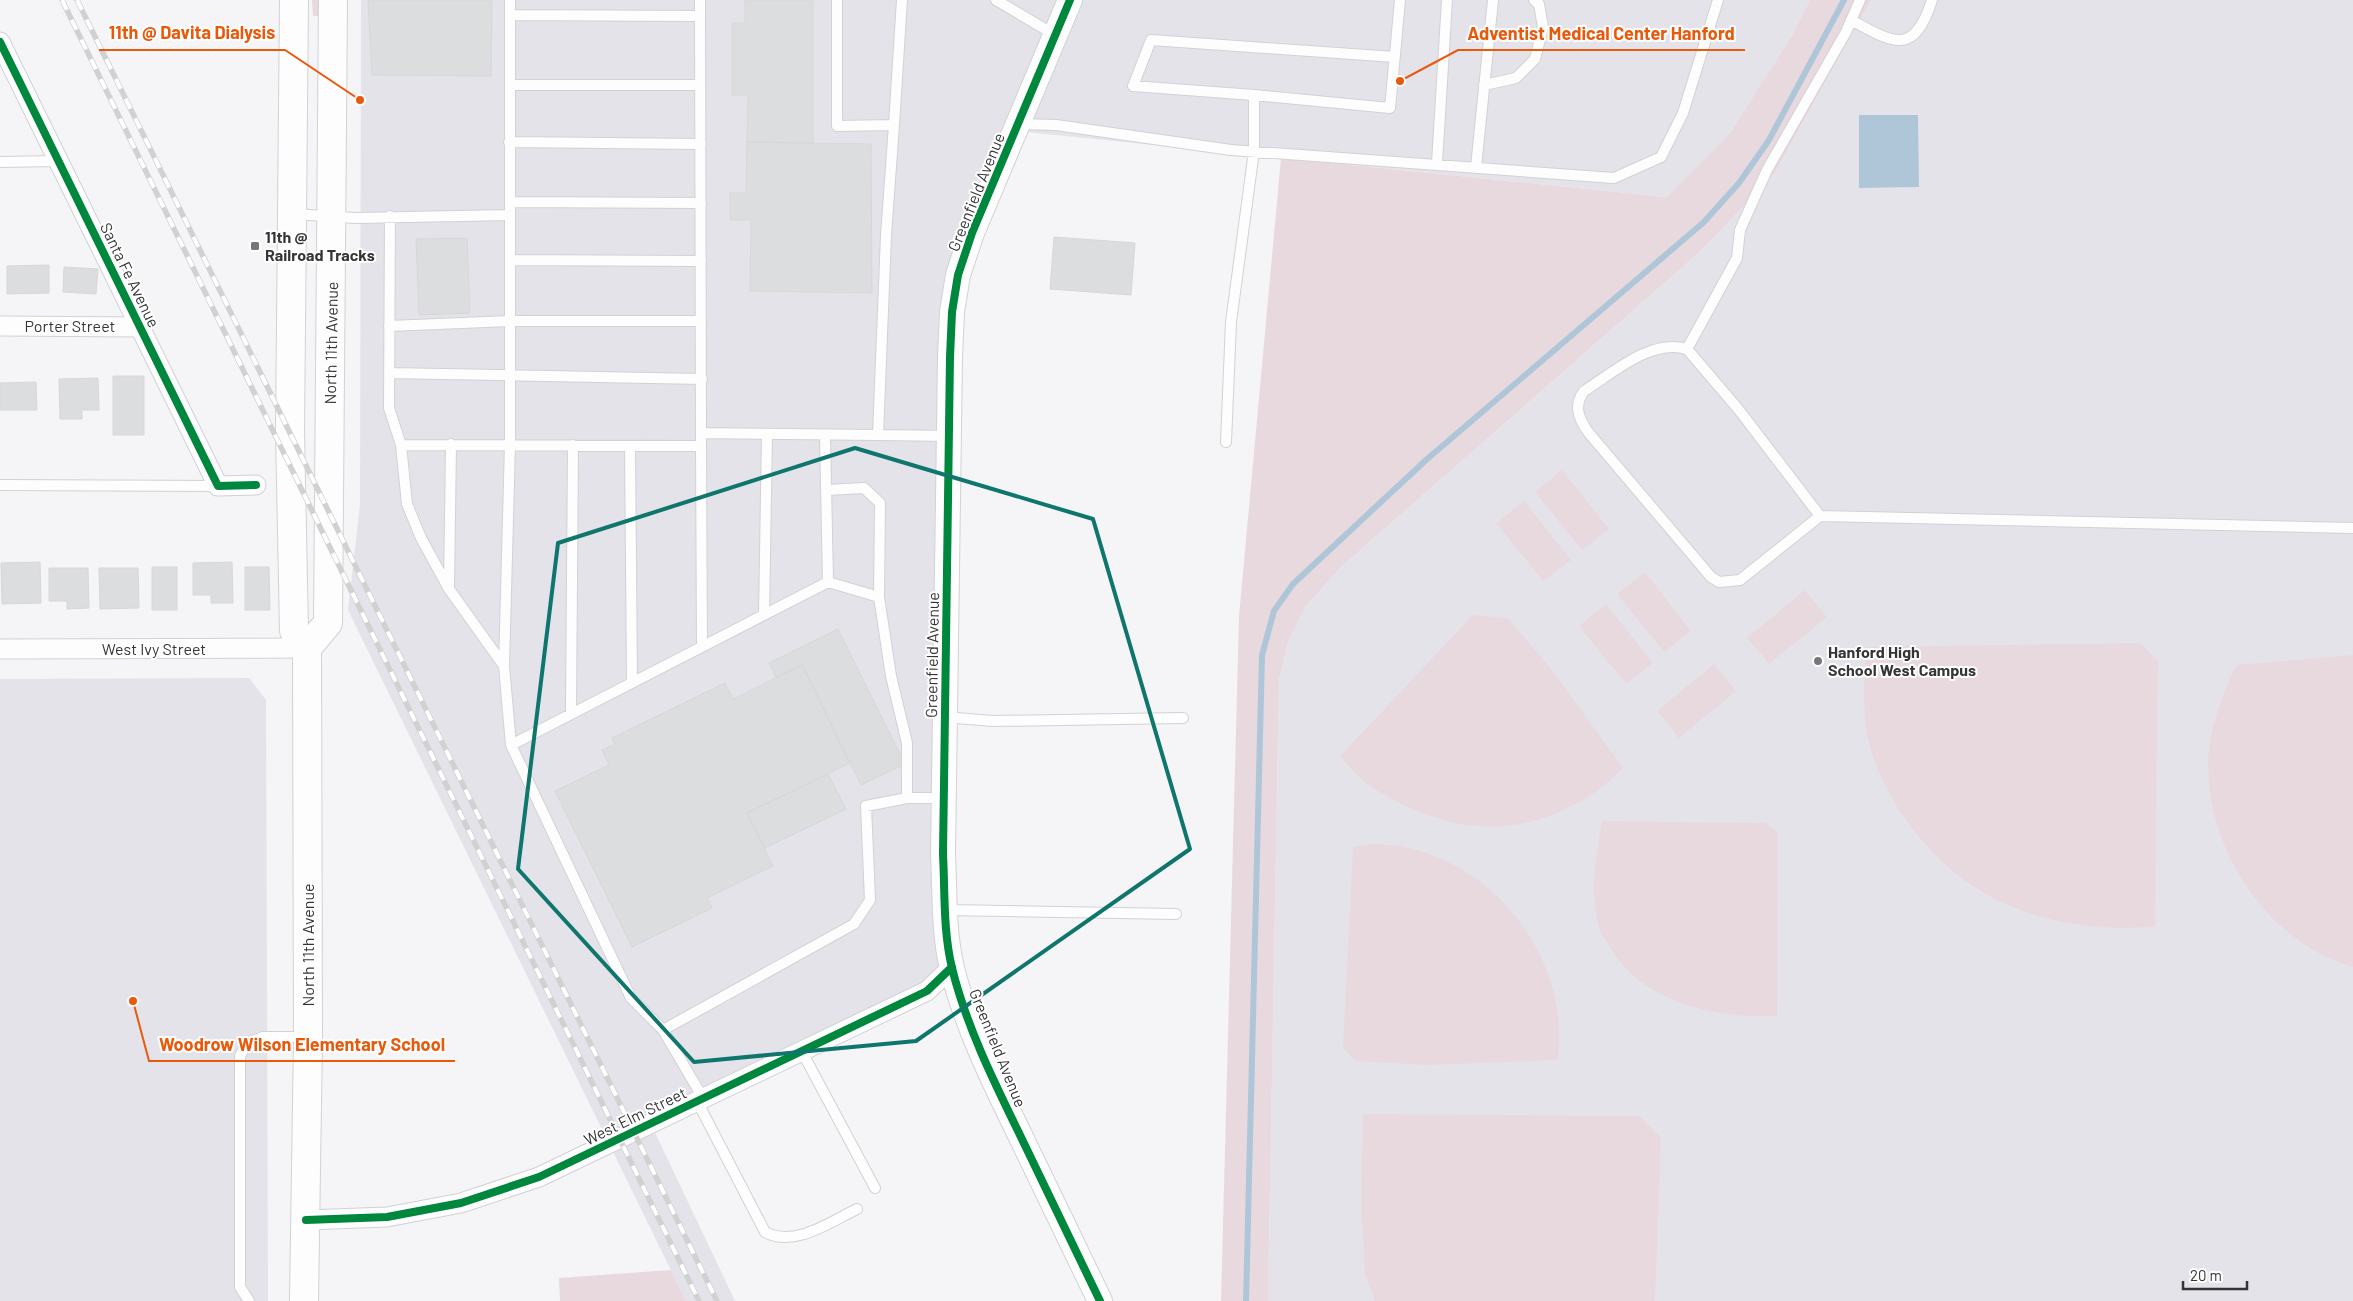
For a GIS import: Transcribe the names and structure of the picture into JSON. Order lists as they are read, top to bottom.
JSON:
{
  "streets": {
    "main road": ["North 11th Avenue"],
    "street": [
      "Greenfield Avenue",
      "Santa Fe Avenue",
      "Porter Street",
      "West Ivy Street",
      "West Elm Street"
    ]
  },
  "crossings": [
    ["Greenfield Avenue", "West Elm Street"],
    ["Santa Fe Avenue", "Porter Street"],
    ["North 11th Avenue", "West Ivy Street"],
    ["North 11th Avenue", "West Elm Street"]
  ],
  "places": {
    "other": [
      "Adventist Medical Center Hanford",
      "11th @ Davita Dialysis",
      "Hanford High School West Campus",
      "Woodrow Wilson Elementary School"
    ],
    "transit": ["11th @ Railroad Tracks"]
  },
  "scale_bar": "20 m"
}
